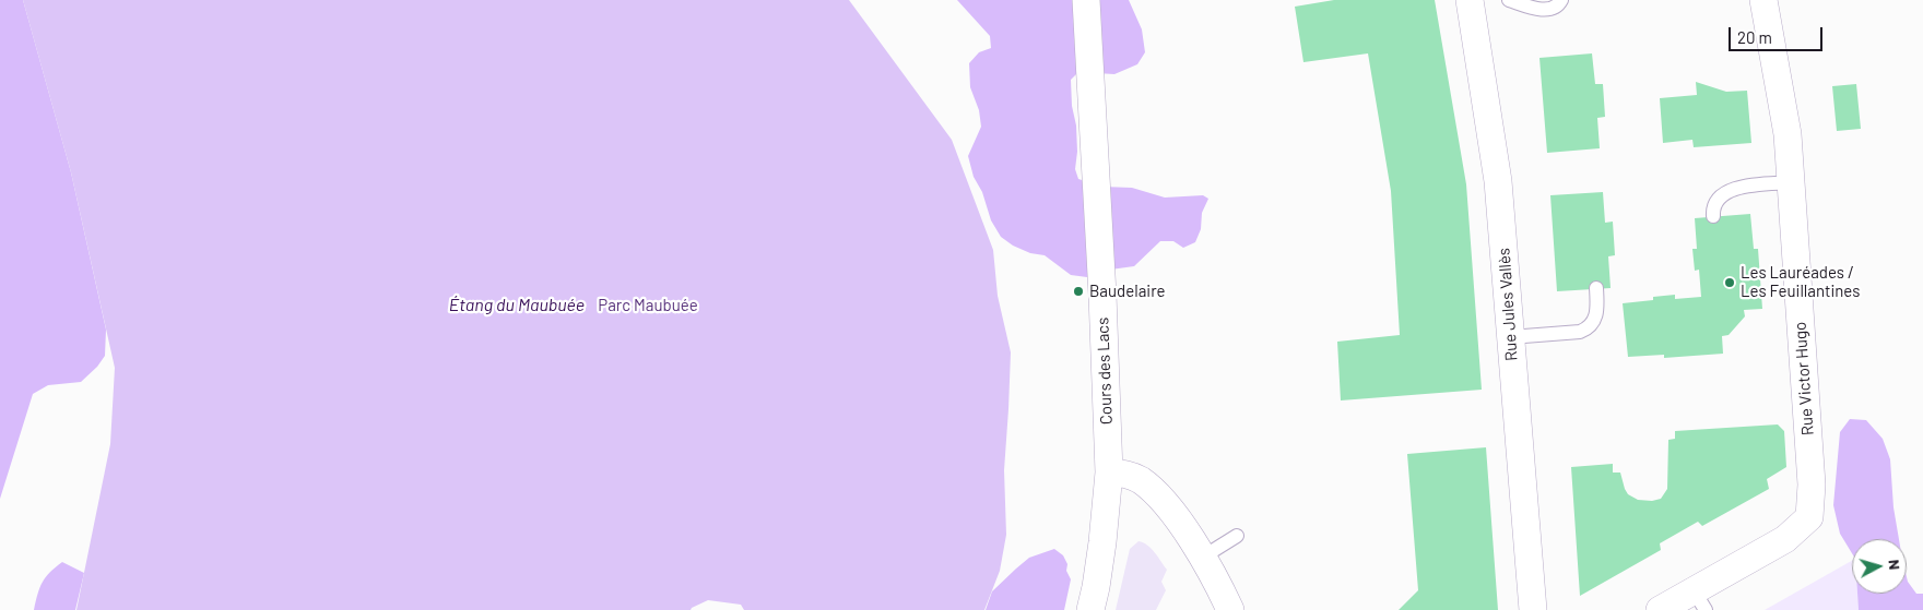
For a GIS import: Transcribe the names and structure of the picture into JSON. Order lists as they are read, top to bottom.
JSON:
{
  "streets": {
    "street": ["Rue Jules Vallès", "Cours des Lacs", "Rue Victor Hugo"]
  },
  "water": ["Étang du Maubuée"],
  "parks": ["Parc Maubuée"],
  "places": ["Les Lauréades / Les Feuillantines", "Baudelaire"],
  "scale_bar": "20 m",
  "north": "right"
}
